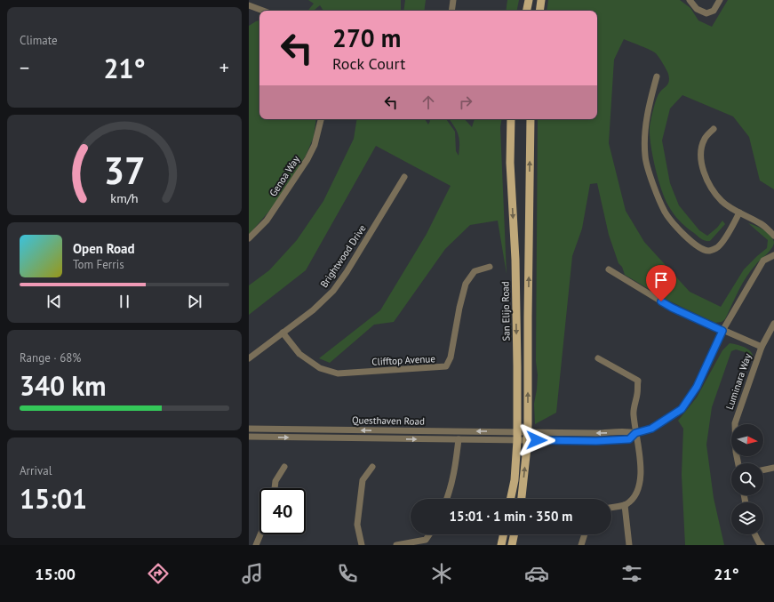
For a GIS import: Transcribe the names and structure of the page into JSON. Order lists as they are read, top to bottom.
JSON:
{
  "streets": {
    "main road": ["San Elijo Road"],
    "street": [
      "Genoa Way",
      "Brightwood Drive",
      "Clifftop Avenue",
      "Luminara Way",
      "Questhaven Road"
    ]
  },
  "crossings": [
    ["Brightwood Drive", "Clifftop Avenue"],
    ["San Elijo Road", "Questhaven Road"]
  ],
  "north": "right",
  "page": {
    "tile": [
      "Climate",
      ["Range · 68%", "340 km"],
      ["Arrival", "15:01"]
    ],
    "turn": ["270 m", "Rock Court"],
    "heat": ["−", "21°", "+"],
    "song": ["Open Road", "Tom Ferris"],
    "limit": "40",
    "trip": "15:01 · 1 min · 350 m",
    "tabs": ["15:00", "21°"],
    "gauge": ["37", "km/h"]
  }
}
